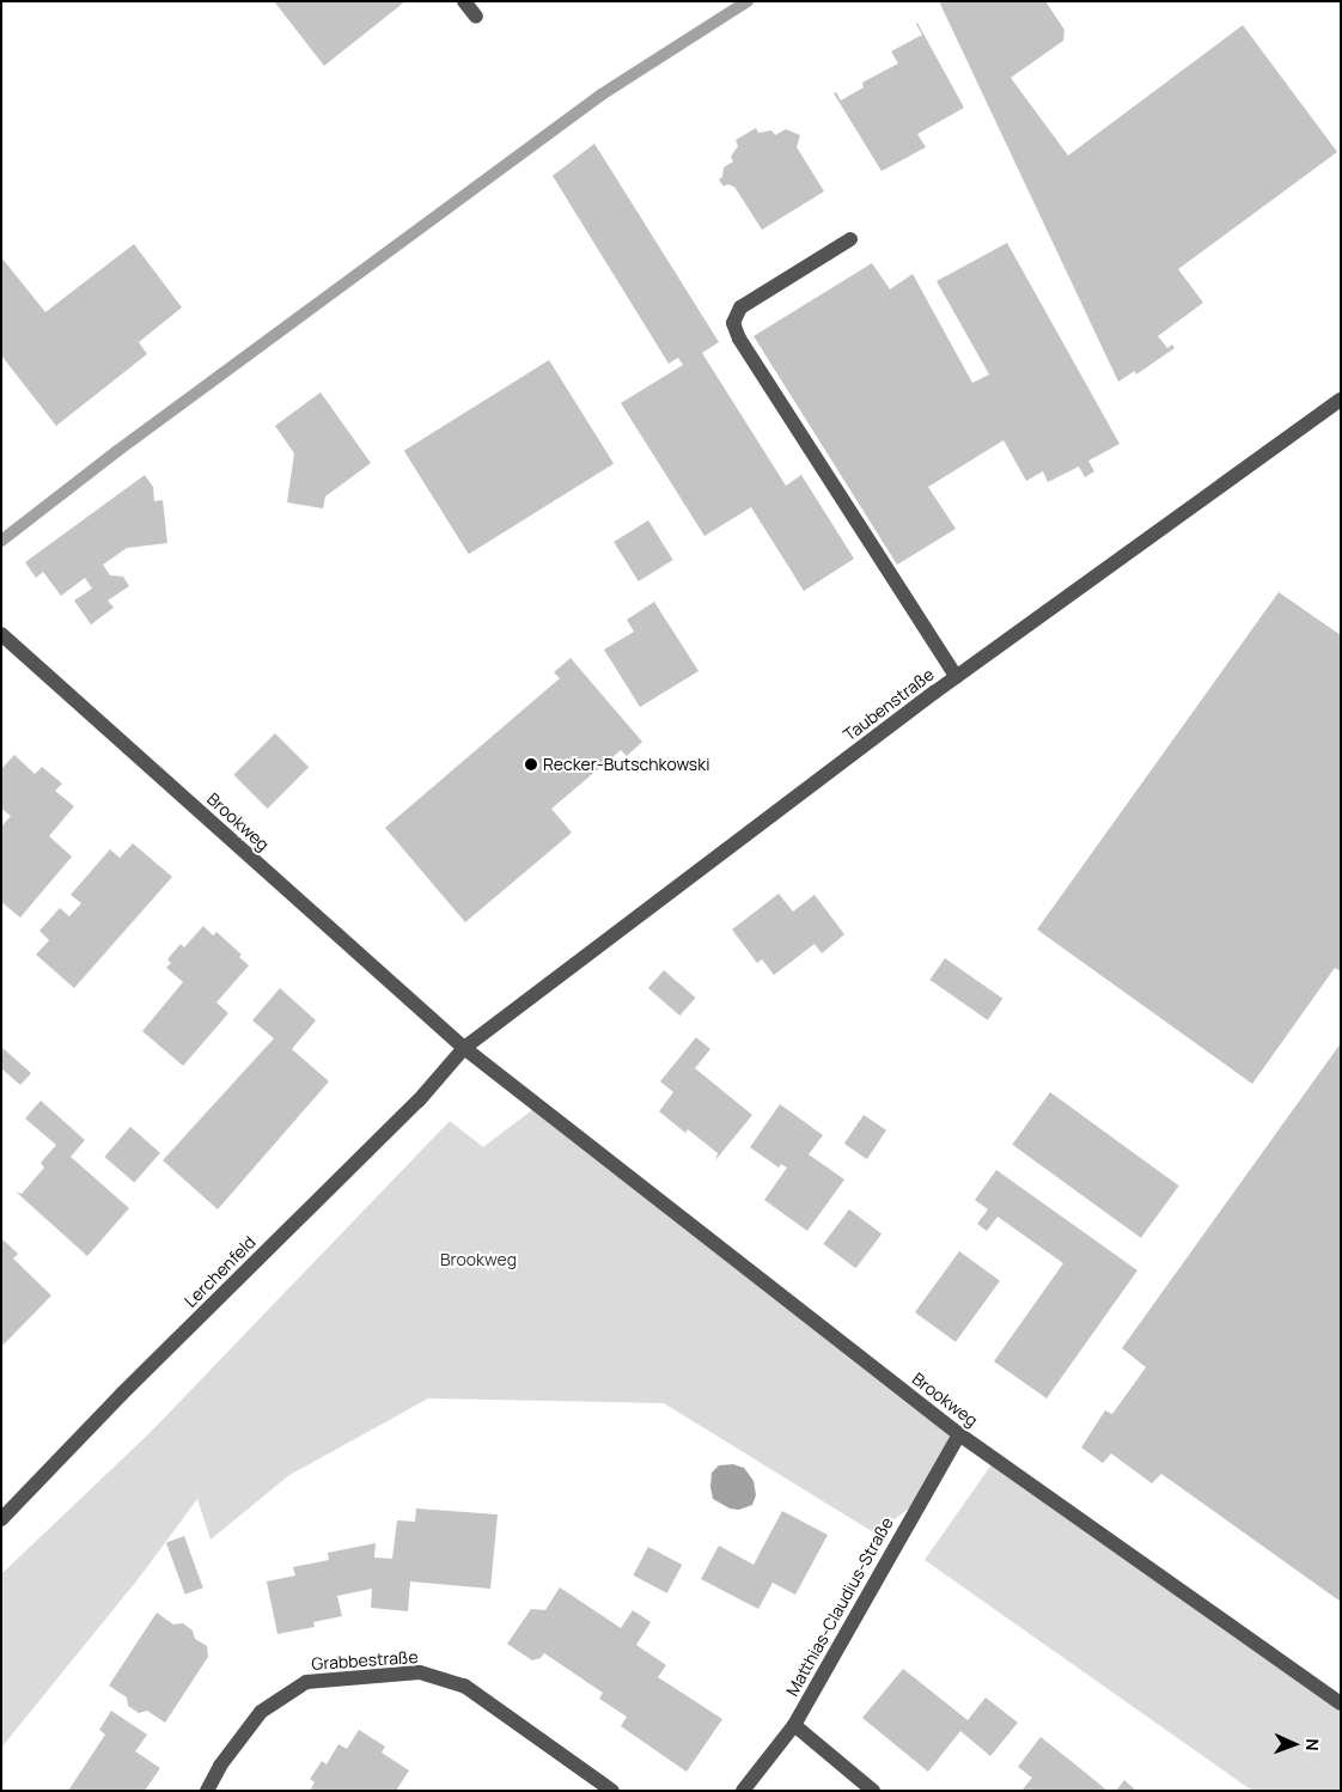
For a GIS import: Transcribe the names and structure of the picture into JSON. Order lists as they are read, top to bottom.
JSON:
{
  "streets": {
    "street": [
      "Taubenstraße",
      "Brookweg",
      "Lerchenfeld",
      "Matthias-Claudius-Straße",
      "Grabbestraße"
    ]
  },
  "crossings": [
    ["Taubenstraße", "Brookweg"],
    ["Taubenstraße", "Lerchenfeld"],
    ["Brookweg", "Lerchenfeld"],
    ["Brookweg", "Matthias-Claudius-Straße"]
  ],
  "parks": ["Brookweg"],
  "places": ["Recker-Butschkowski"],
  "north": "right"
}
